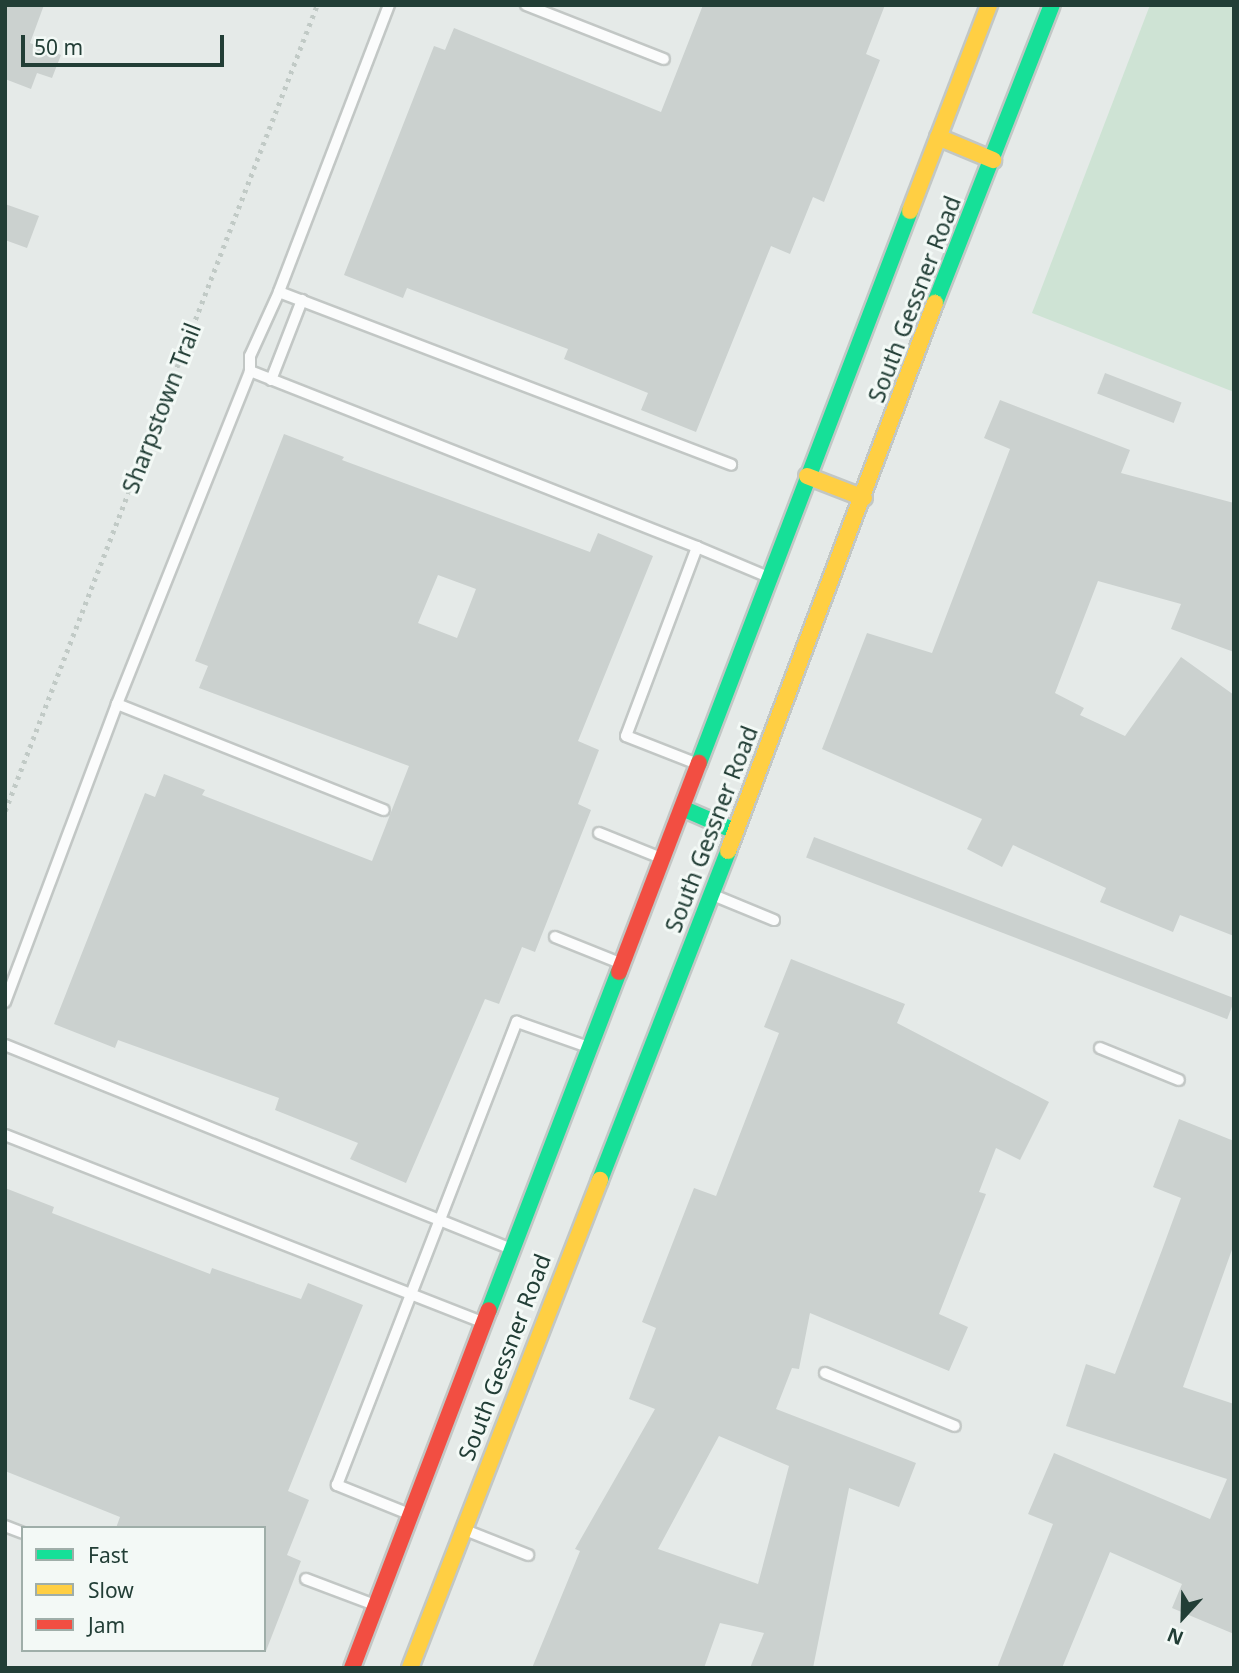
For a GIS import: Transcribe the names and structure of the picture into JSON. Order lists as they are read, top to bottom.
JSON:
{
  "streets": {
    "main road": ["South Gessner Road"],
    "path": ["Sharpstown Trail"]
  },
  "legend": ["Fast", "Slow", "Jam"],
  "scale_bar": "50 m",
  "north": "bottom"
}
